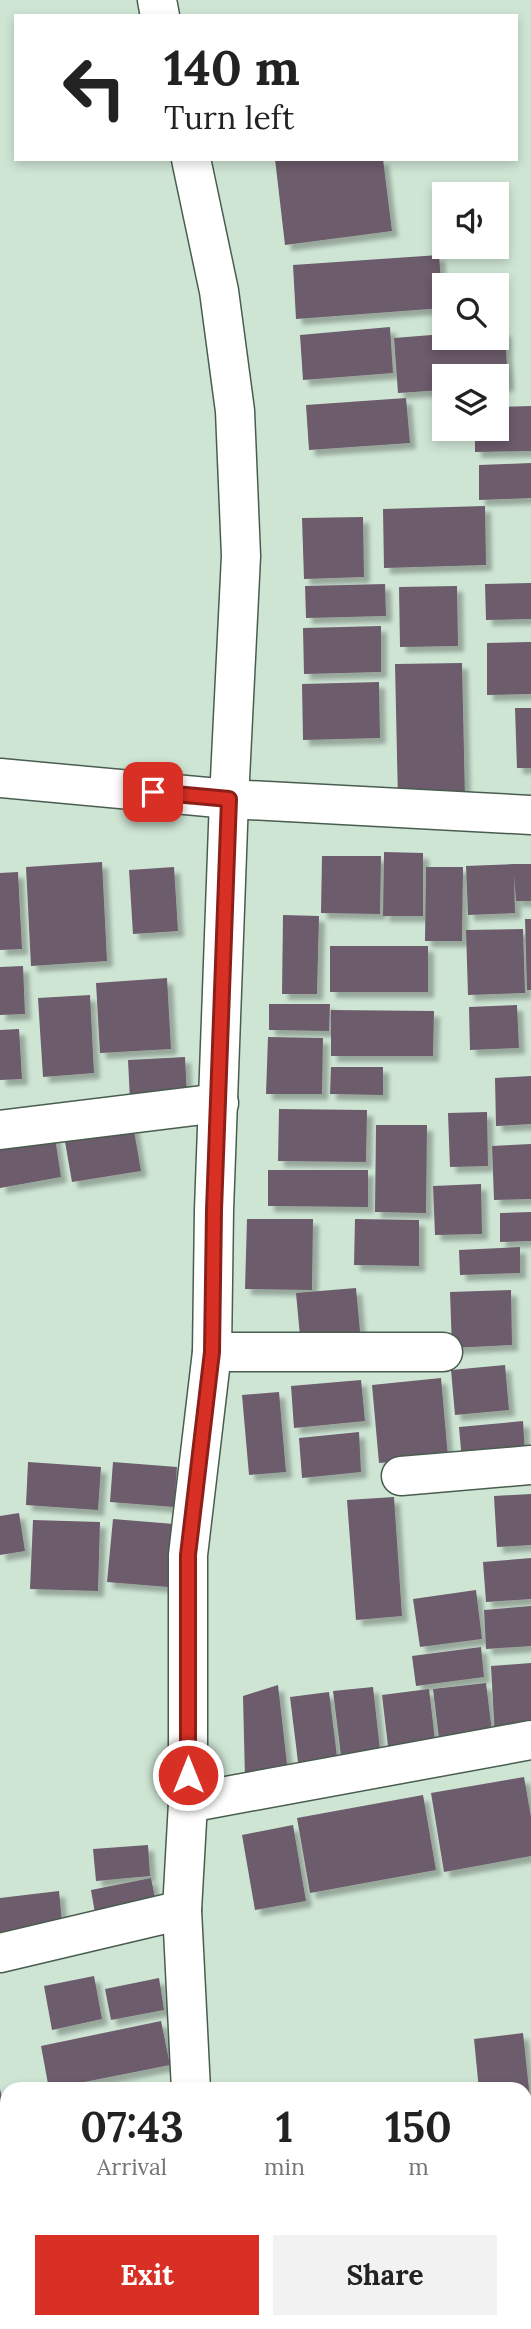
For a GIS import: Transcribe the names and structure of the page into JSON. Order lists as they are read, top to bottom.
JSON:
{
  "page": {
    "turn": ["140 m", "Turn left"],
    "eta": [
      "07:43",
      "Arrival",
      "1",
      "min",
      "150",
      "m"
    ],
    "buttons": ["Exit", "Share"]
  }
}
